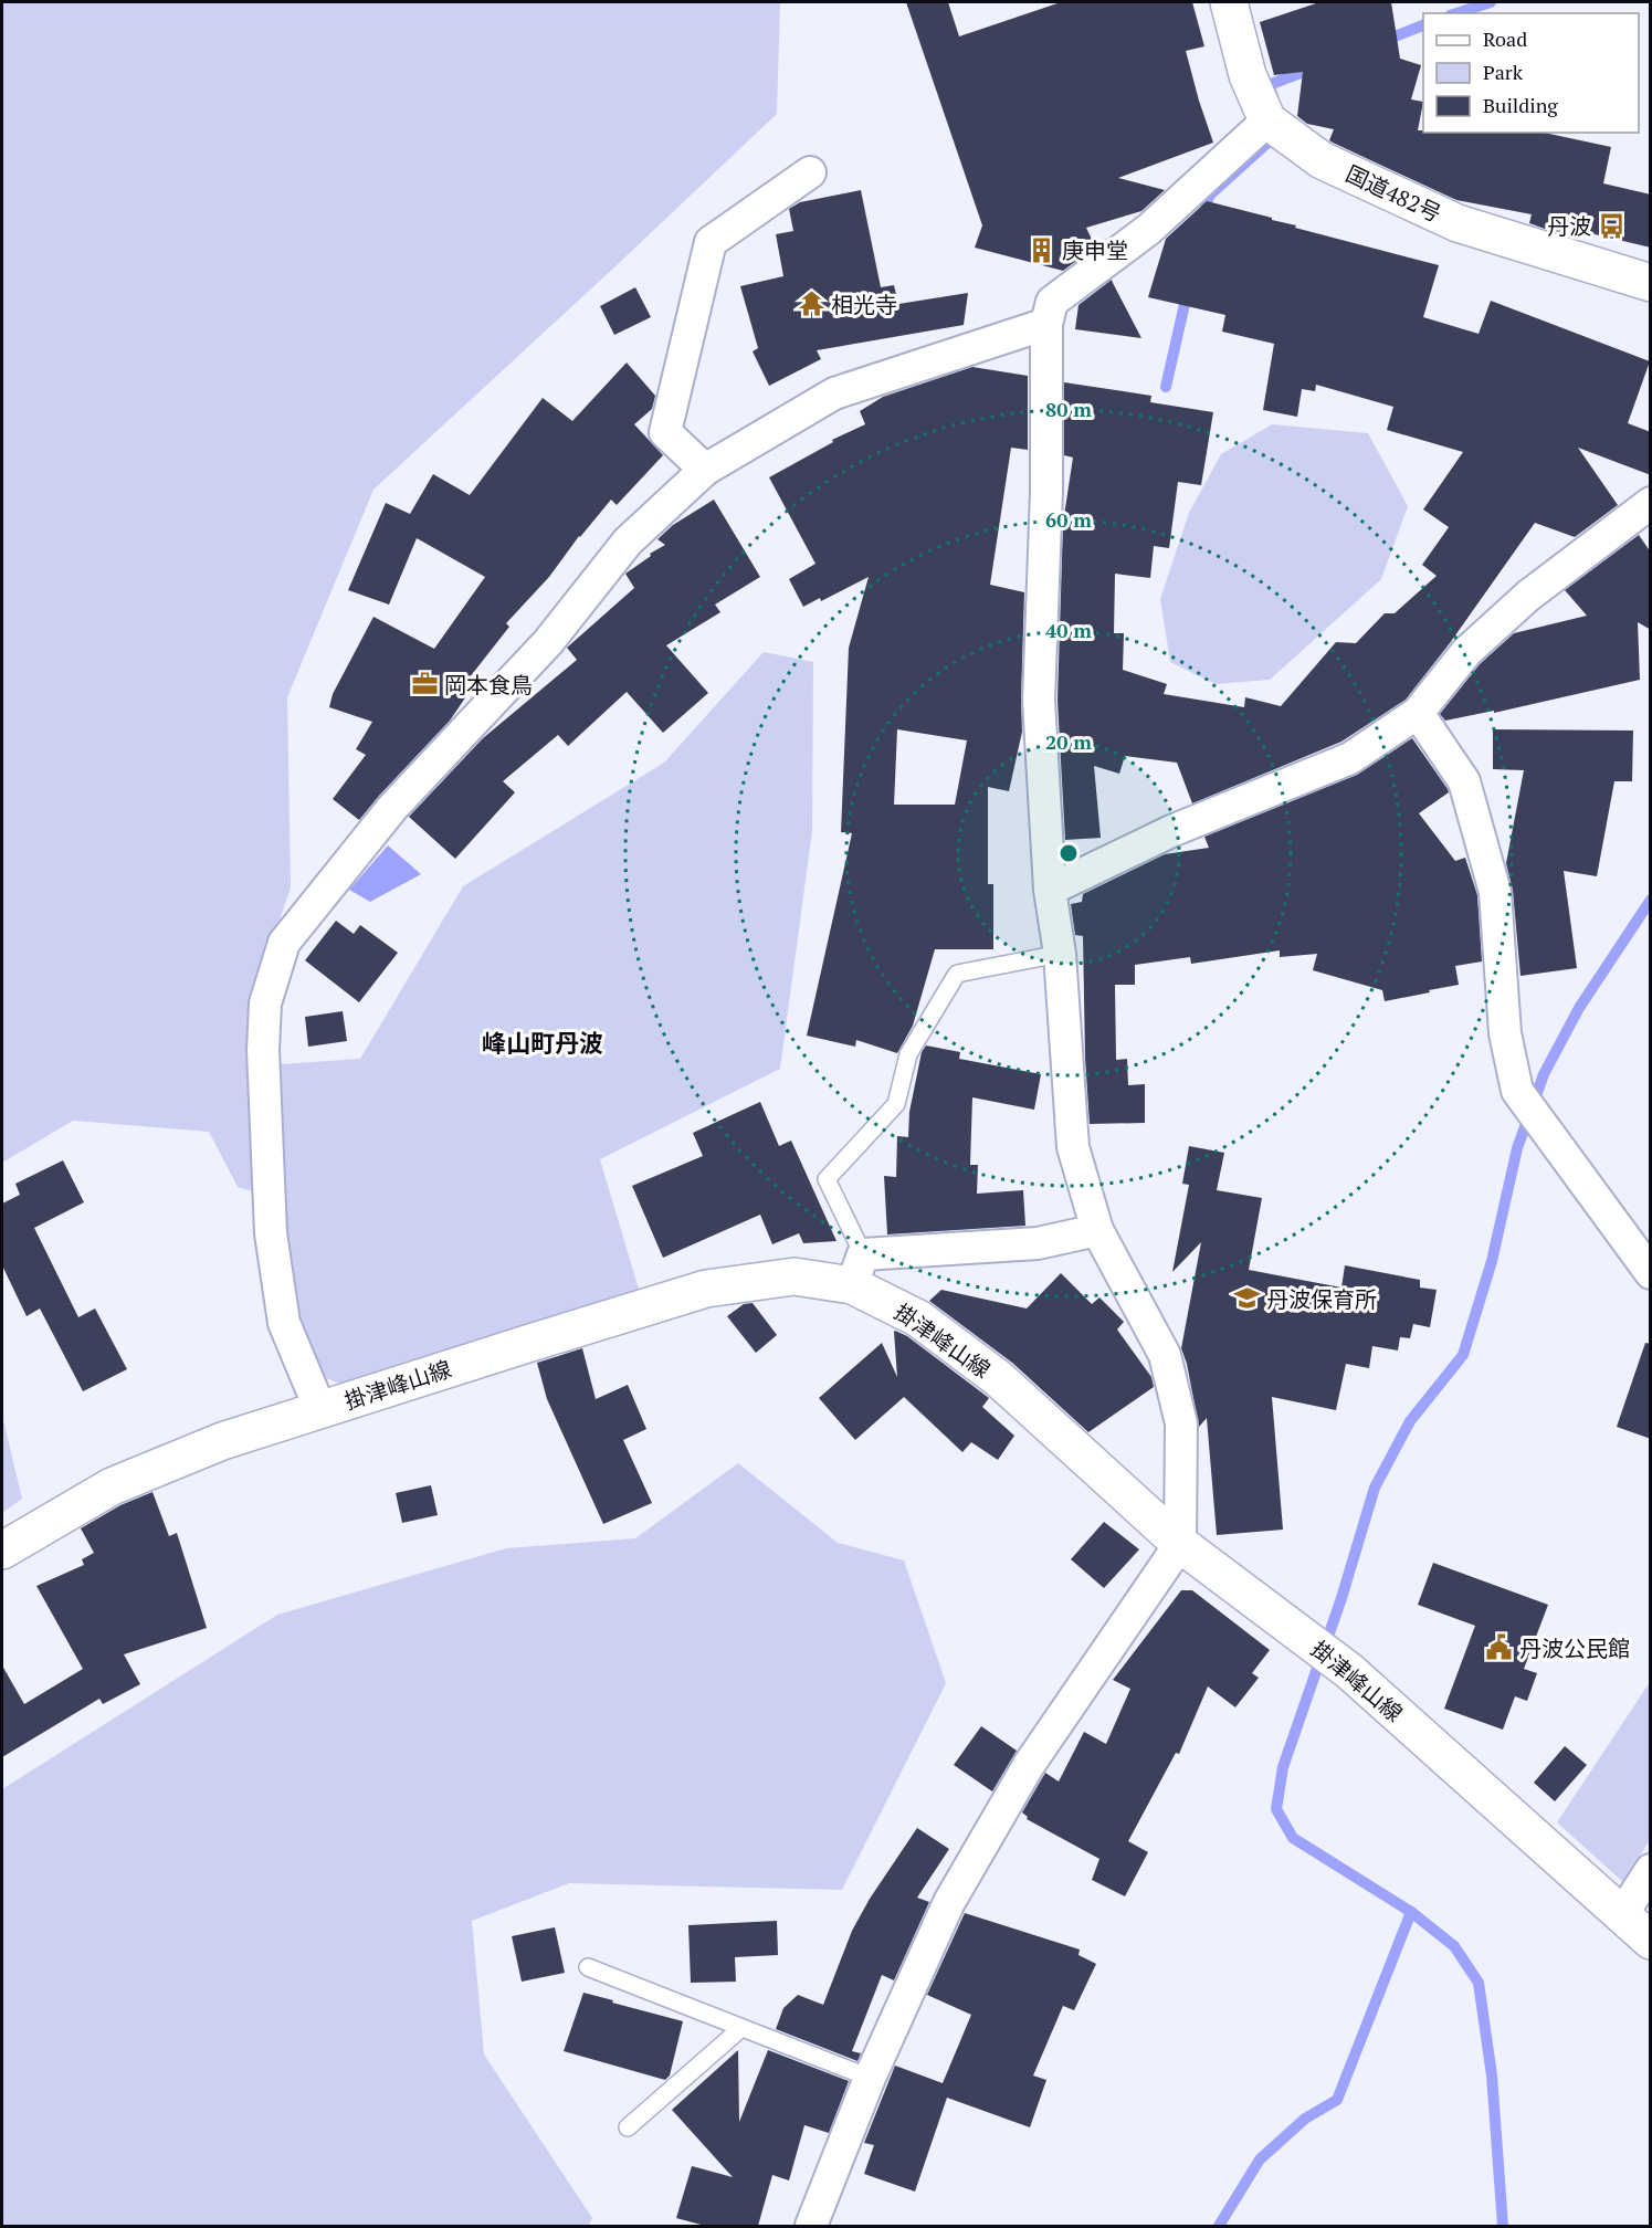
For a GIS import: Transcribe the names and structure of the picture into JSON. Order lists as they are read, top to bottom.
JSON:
{
  "streets": {
    "main road": ["国道482号", "掛津峰山線"]
  },
  "districts": ["峰山町丹波"],
  "places": {
    "bus stop": ["丹波"],
    "building": ["庚申堂"],
    "temple": ["相光寺"],
    "office": ["岡本食鳥"],
    "school or university": ["丹波保育所"],
    "public building": ["丹波公民館"]
  },
  "legend": ["Road", "Park", "Building"],
  "rings": [
    "80 m",
    "60 m",
    "40 m",
    "20 m"
  ]
}
